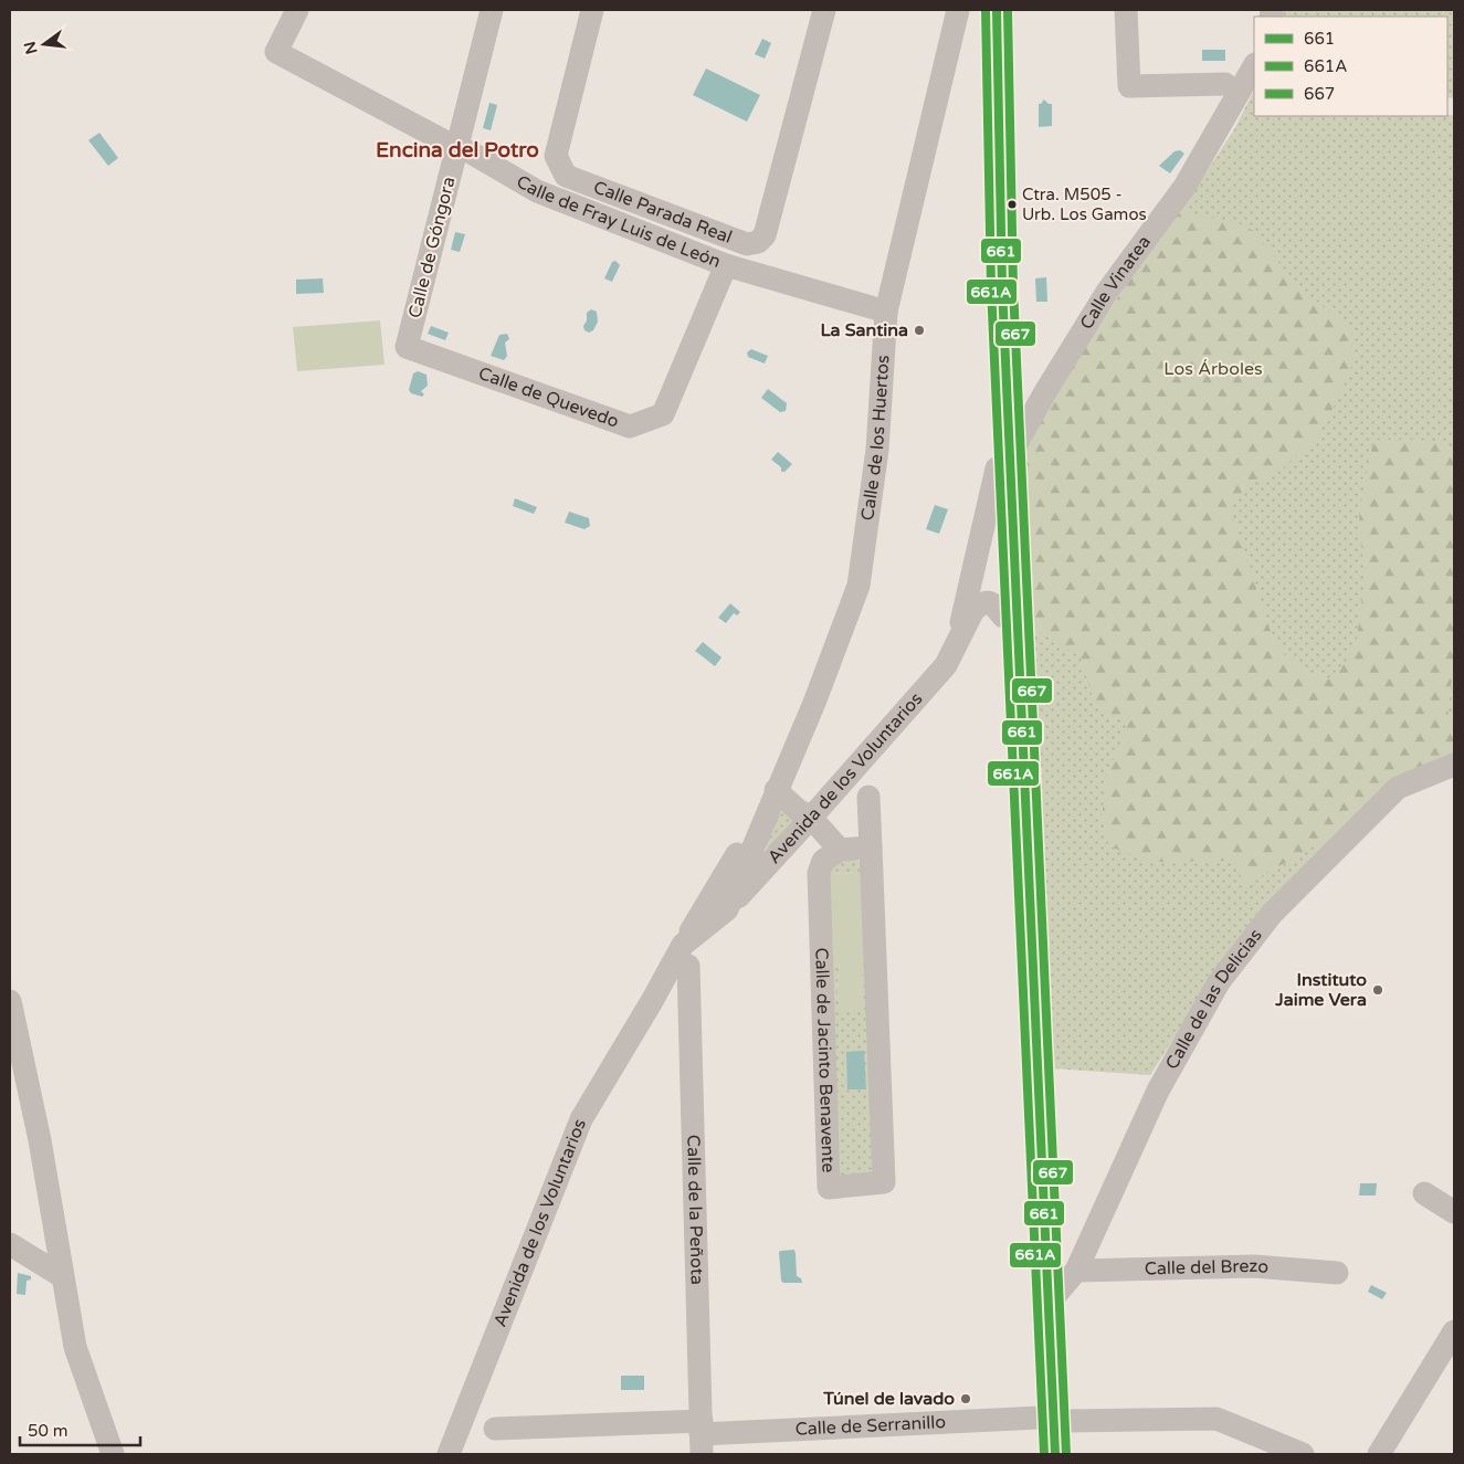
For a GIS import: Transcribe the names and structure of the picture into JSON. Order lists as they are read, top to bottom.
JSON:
{
  "streets": {
    "street": [
      "Calle Parada Real",
      "Calle de Fray Luis de León",
      "Calle de Góngora",
      "Calle Vinatea",
      "Calle de Quevedo",
      "Calle de los Huertos",
      "Avenida de los Voluntarios",
      "Calle de las Delicias",
      "Calle de Jacinto Benavente",
      "Calle de la Peñota",
      "Calle del Brezo",
      "Calle de Serranillo"
    ]
  },
  "crossings": [
    ["Calle de Fray Luis de León", "Calle de Góngora"],
    ["Calle de Fray Luis de León", "Calle de Quevedo"],
    ["Calle de Fray Luis de León", "Calle de los Huertos"],
    ["Calle de Góngora", "Calle de Quevedo"],
    ["Calle Vinatea", "Avenida de los Voluntarios"],
    ["Calle de los Huertos", "Avenida de los Voluntarios"],
    ["Calle de los Huertos", "Calle de la Peñota"],
    ["Avenida de los Voluntarios", "Calle de la Peñota"],
    ["Calle de las Delicias", "Calle del Brezo"],
    ["Calle de la Peñota", "Calle de Serranillo"]
  ],
  "districts": ["Encina del Potro"],
  "parks": ["Los Árboles"],
  "places": [
    "Ctra. M505 - Urb. Los Gamos",
    "La Santina",
    "Instituto Jaime Vera",
    "Túnel de lavado"
  ],
  "lines": ["transit line 661", "transit line 661A", "transit line 667"],
  "legend": ["661", "661A", "667"],
  "scale_bar": "50 m",
  "north": "left"
}
